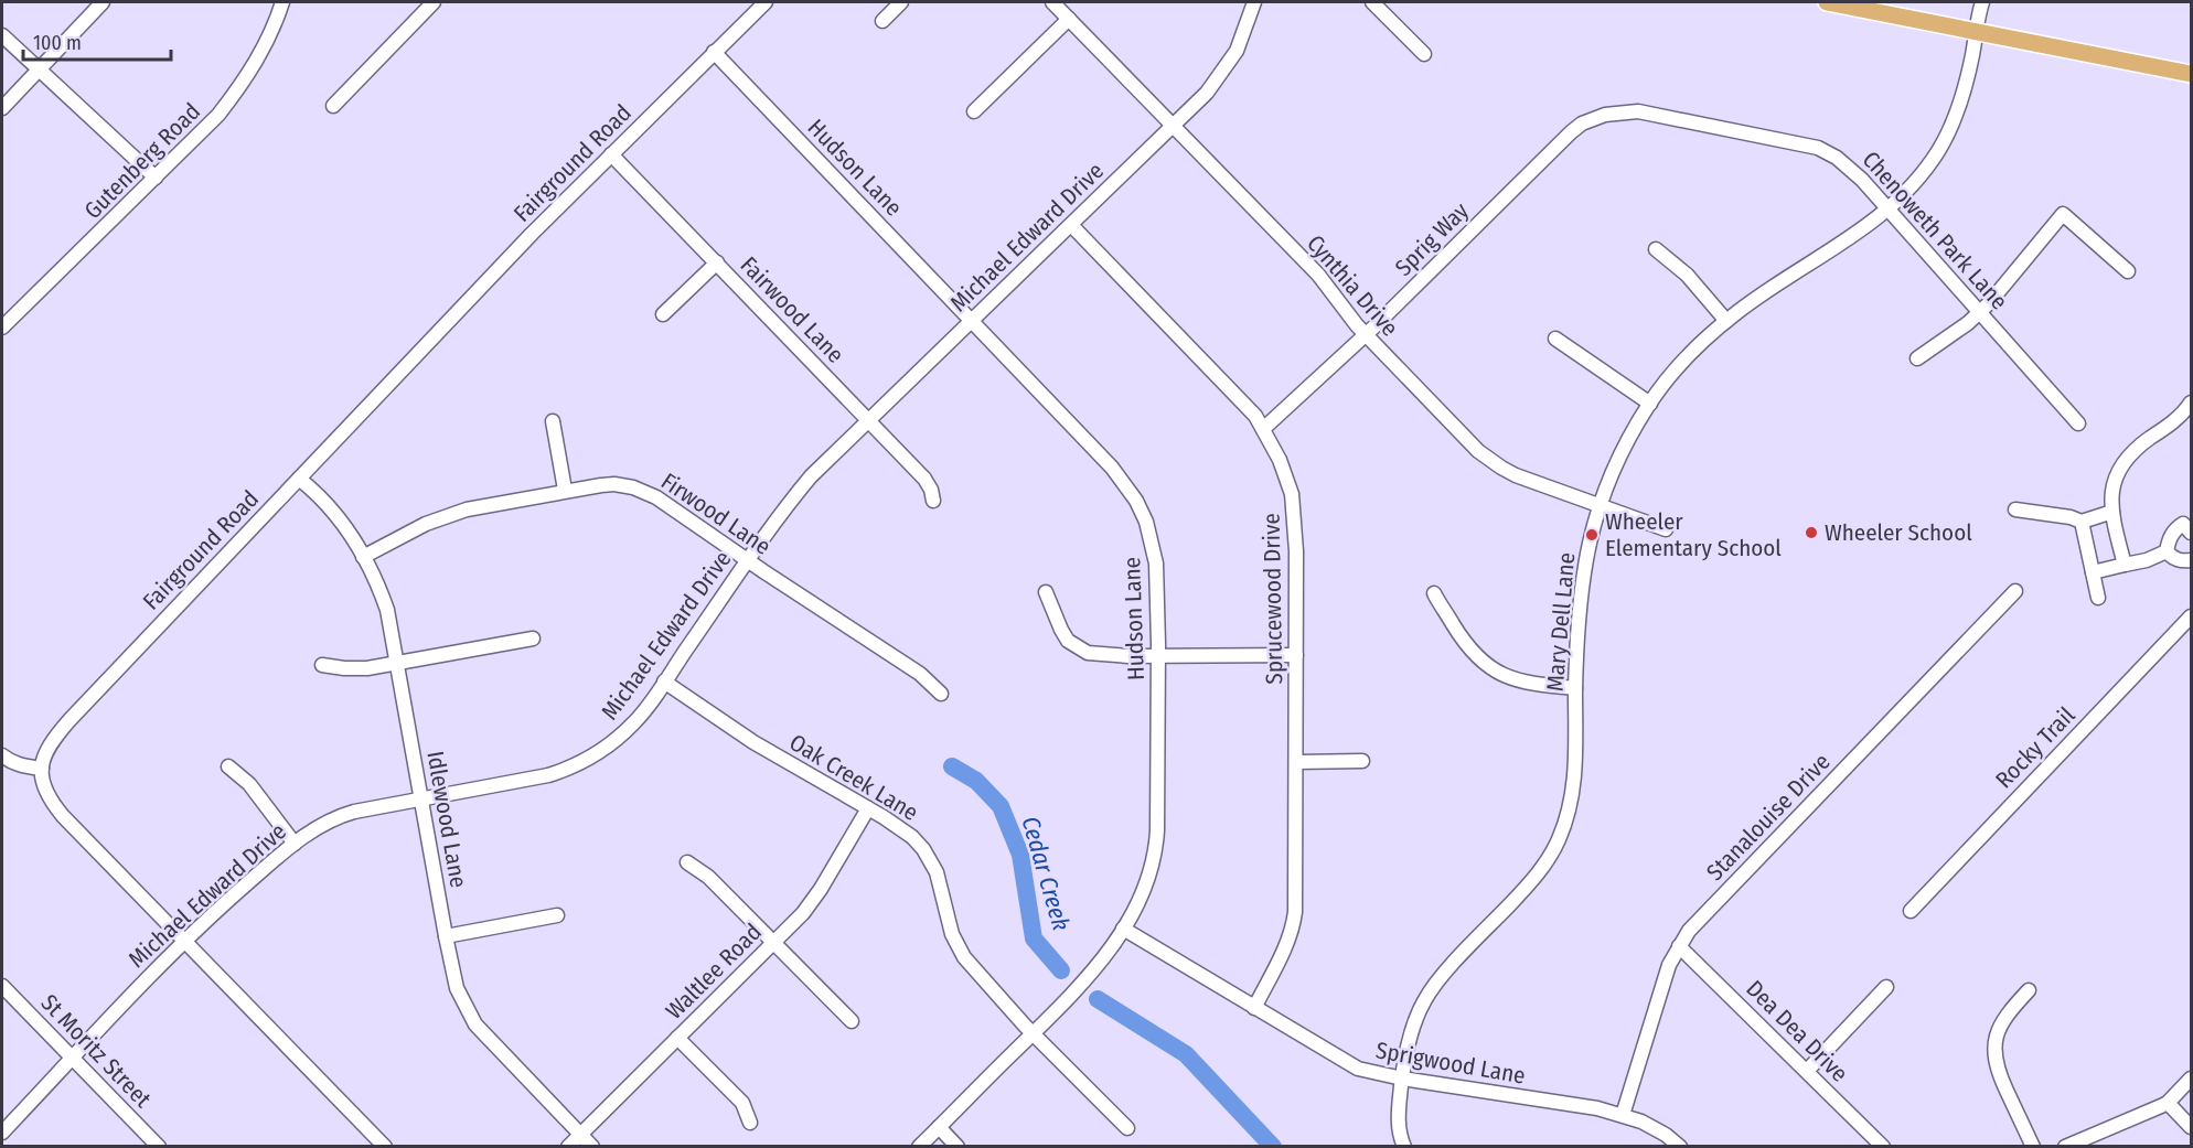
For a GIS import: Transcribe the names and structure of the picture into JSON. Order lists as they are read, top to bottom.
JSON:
{
  "streets": {
    "street": [
      "Gutenberg Road",
      "Fairground Road",
      "Hudson Lane",
      "Chenoweth Park Lane",
      "Michael Edward Drive",
      "Sprig Way",
      "Cynthia Drive",
      "Fairwood Lane",
      "Firwood Lane",
      "Sprucewood Drive",
      "Mary Dell Lane",
      "Rocky Trail",
      "Oak Creek Lane",
      "Stanalouise Drive",
      "Idlewood Lane",
      "Waltlee Road",
      "Dea Dea Drive",
      "St Moritz Street",
      "Sprigwood Lane"
    ]
  },
  "crossings": [
    ["Fairground Road", "Hudson Lane"],
    ["Fairground Road", "Fairwood Lane"],
    ["Fairground Road", "Idlewood Lane"],
    ["Hudson Lane", "Michael Edward Drive"],
    ["Hudson Lane", "Oak Creek Lane"],
    ["Hudson Lane", "Sprigwood Lane"],
    ["Chenoweth Park Lane", "Sprig Way"],
    ["Chenoweth Park Lane", "Mary Dell Lane"],
    ["Michael Edward Drive", "Cynthia Drive"],
    ["Michael Edward Drive", "Fairwood Lane"],
    ["Michael Edward Drive", "Firwood Lane"],
    ["Michael Edward Drive", "Sprucewood Drive"],
    ["Michael Edward Drive", "Oak Creek Lane"],
    ["Michael Edward Drive", "Idlewood Lane"],
    ["Michael Edward Drive", "St Moritz Street"],
    ["Sprig Way", "Cynthia Drive"],
    ["Sprig Way", "Sprucewood Drive"],
    ["Cynthia Drive", "Mary Dell Lane"],
    ["Firwood Lane", "Idlewood Lane"],
    ["Sprucewood Drive", "Sprigwood Lane"],
    ["Mary Dell Lane", "Sprigwood Lane"],
    ["Oak Creek Lane", "Waltlee Road"],
    ["Stanalouise Drive", "Dea Dea Drive"],
    ["Stanalouise Drive", "Sprigwood Lane"],
    ["Idlewood Lane", "Waltlee Road"]
  ],
  "water": ["Cedar Creek"],
  "places": ["Wheeler School", "Wheeler Elementary School"],
  "scale_bar": "100 m"
}
